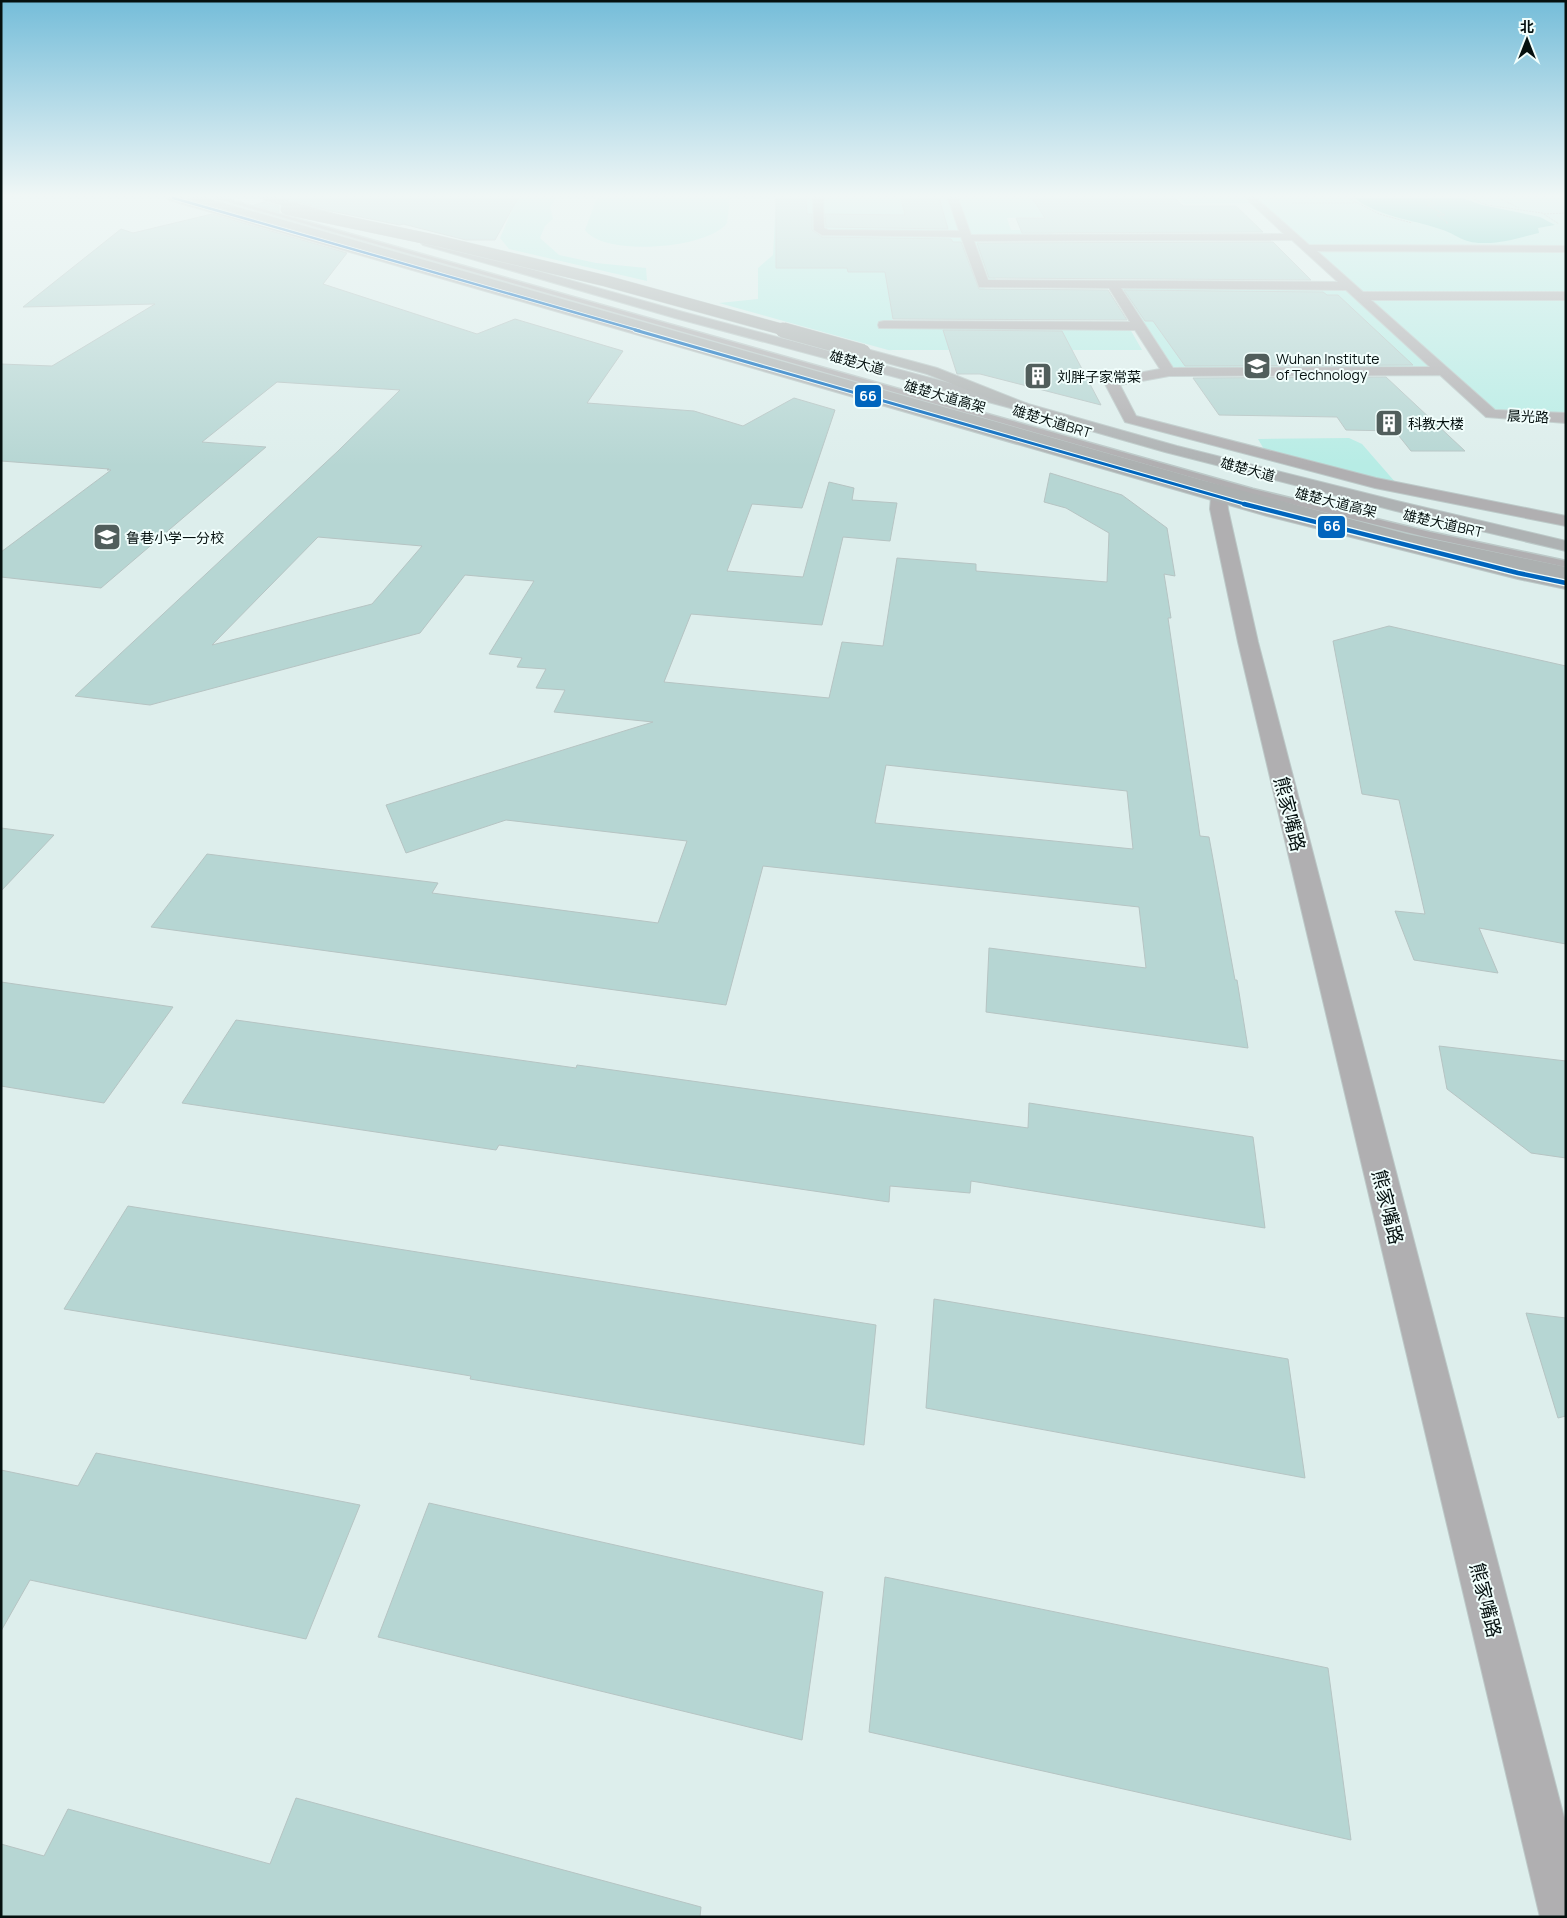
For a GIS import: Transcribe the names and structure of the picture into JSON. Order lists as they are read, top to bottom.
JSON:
{
  "streets": {
    "highway": ["雄楚大道高架"],
    "main road": ["雄楚大道"],
    "street": ["晨光路", "熊家嘴路"],
    "lane": ["雄楚大道BRT"]
  },
  "crossings": [
    ["雄楚大道", "熊家嘴路"]
  ],
  "places": {
    "school or university": ["Wuhan Institute of Technology", "鲁巷小学一分校"],
    "building": ["刘胖子家常菜", "科教大楼"]
  },
  "lines": ["transit line 66"],
  "north": "top"
}
